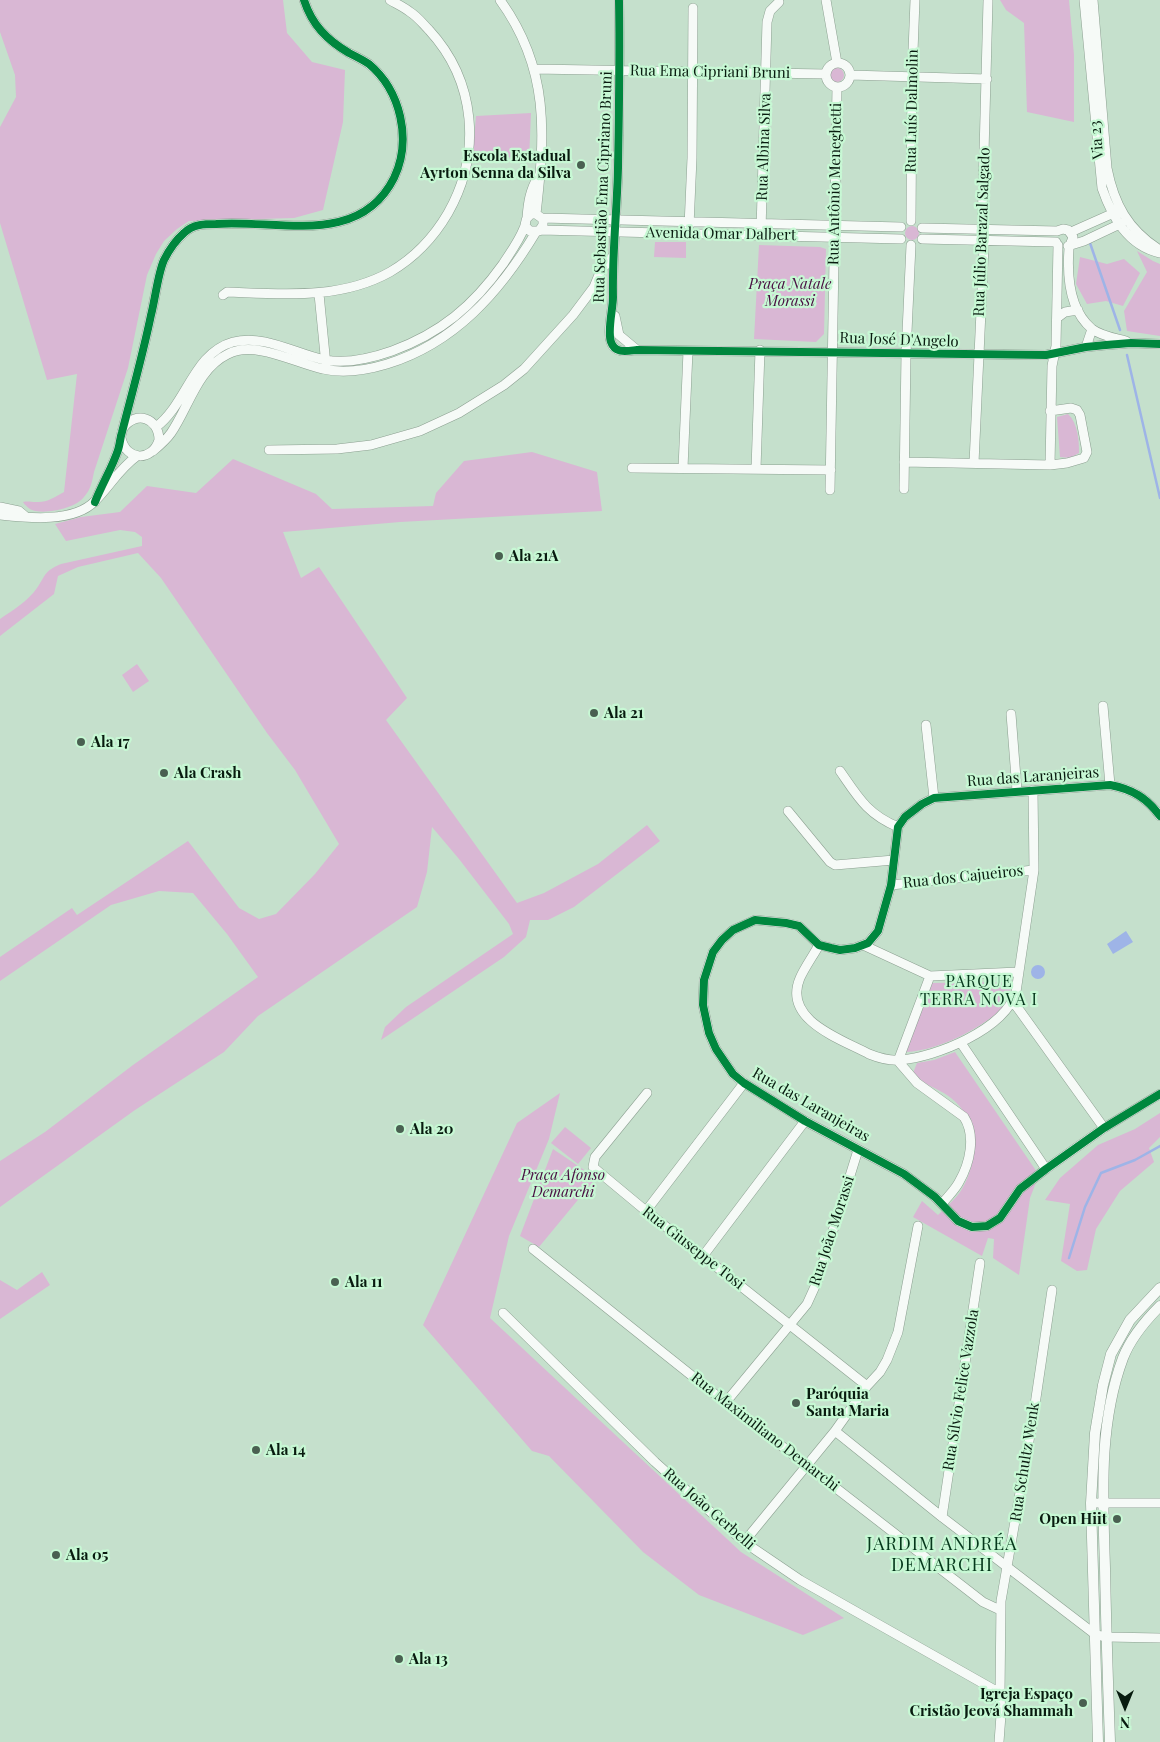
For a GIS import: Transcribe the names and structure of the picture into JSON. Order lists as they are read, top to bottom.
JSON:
{
  "streets": {
    "street": [
      "Rua Ema Cipriani Bruni",
      "Rua Luís Dalmolin",
      "Via 23",
      "Rua Albina Silva",
      "Rua Antônio Meneghetti",
      "Rua Sebastião Ema Cipriano Bruni",
      "Rua Júlio Barazal Salgado",
      "Avenida Omar Dalbert",
      "Rua José D'Angelo",
      "Rua das Laranjeiras",
      "Rua dos Cajueiros",
      "Rua João Morassi",
      "Rua Giuseppe Tosi",
      "Rua Sílvio Felice Vazzola",
      "Rua Maximiliano Demarchi",
      "Rua Schultz Wenk",
      "Rua João Gerbelli"
    ]
  },
  "crossings": [
    ["Rua Ema Cipriani Bruni", "Rua Albina Silva"],
    ["Rua Ema Cipriani Bruni", "Rua Antônio Meneghetti"],
    ["Rua Ema Cipriani Bruni", "Rua Sebastião Ema Cipriano Bruni"],
    ["Rua Luís Dalmolin", "Avenida Omar Dalbert"],
    ["Rua Albina Silva", "Avenida Omar Dalbert"],
    ["Rua Antônio Meneghetti", "Avenida Omar Dalbert"],
    ["Rua Antônio Meneghetti", "Rua José D'Angelo"],
    ["Rua Sebastião Ema Cipriano Bruni", "Avenida Omar Dalbert"],
    ["Rua Sebastião Ema Cipriano Bruni", "Rua José D'Angelo"],
    ["Rua Júlio Barazal Salgado", "Rua José D'Angelo"],
    ["Rua das Laranjeiras", "Rua João Morassi"],
    ["Rua João Morassi", "Rua Giuseppe Tosi"],
    ["Rua João Morassi", "Rua Maximiliano Demarchi"],
    ["Rua Maximiliano Demarchi", "Rua Schultz Wenk"],
    ["Rua Schultz Wenk", "Rua João Gerbelli"]
  ],
  "districts": ["PARQUE TERRA NOVA I", "JARDIM ANDRÉA DEMARCHI"],
  "parks": ["Praça Natale Morassi", "Praça Afonso Demarchi"],
  "places": [
    "Escola Estadual Ayrton Senna da Silva",
    "Ala 21A",
    "Ala 21",
    "Ala 17",
    "Ala Crash",
    "Ala 20",
    "Ala 11",
    "Paróquia Santa Maria",
    "Ala 14",
    "Open Hiit",
    "Ala 05",
    "Ala 13",
    "Igreja Espaço Cristão Jeová Shammah"
  ],
  "north": "bottom"
}
